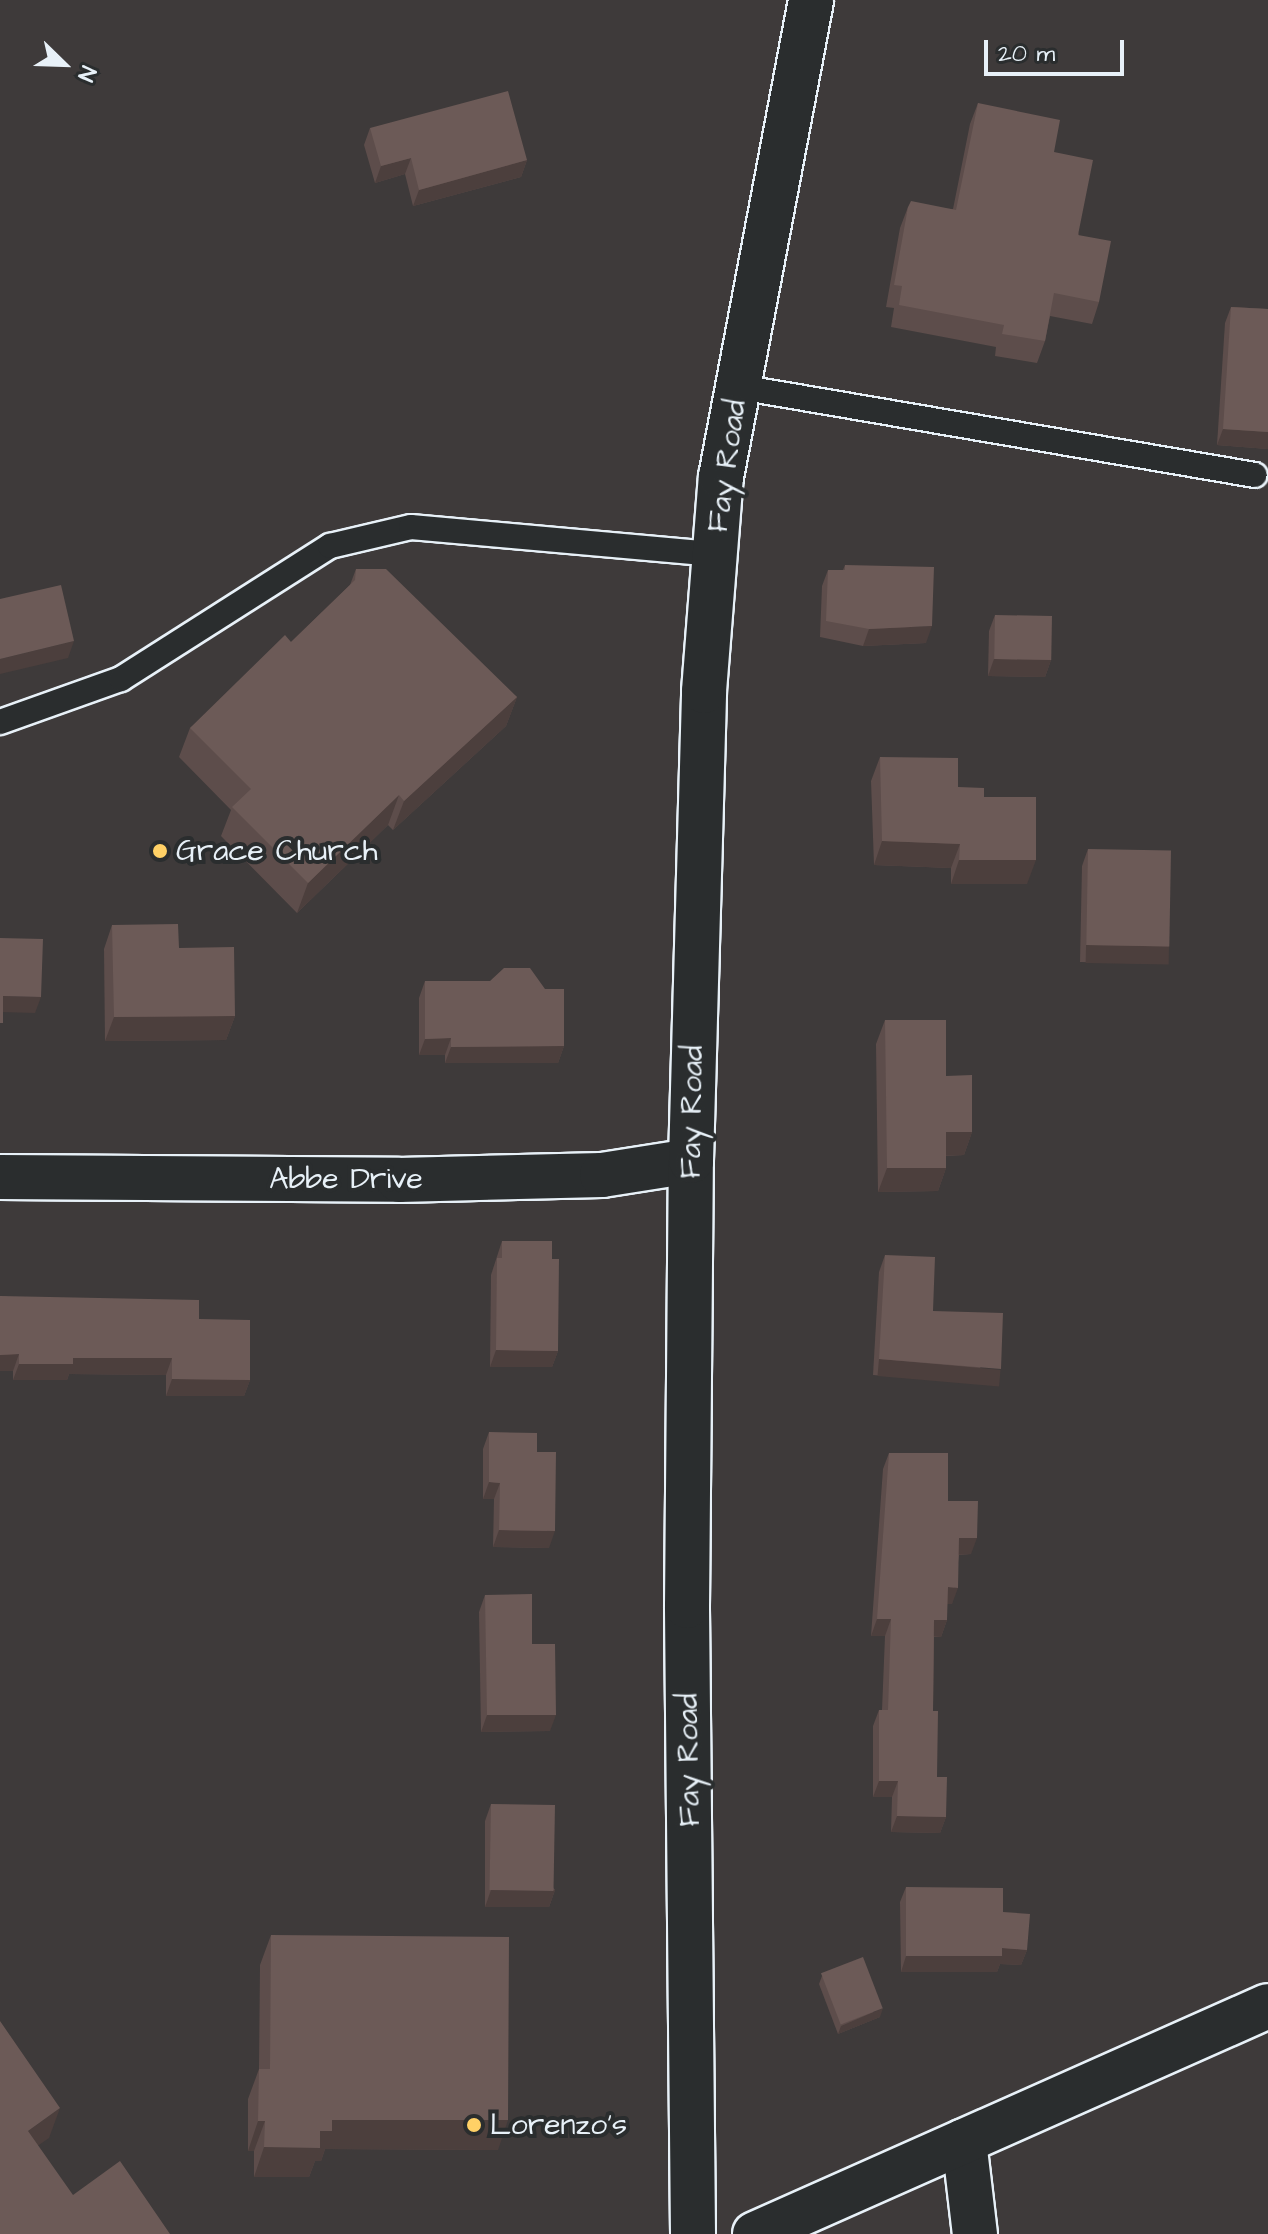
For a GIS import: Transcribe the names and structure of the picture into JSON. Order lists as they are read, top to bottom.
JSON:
{
  "streets": {
    "street": ["Fay Road", "Abbe Drive"]
  },
  "crossings": [
    ["Fay Road", "Abbe Drive"]
  ],
  "places": ["Grace Church", "Lorenzo's"],
  "scale_bar": "20 m",
  "north": "bottom right"
}
